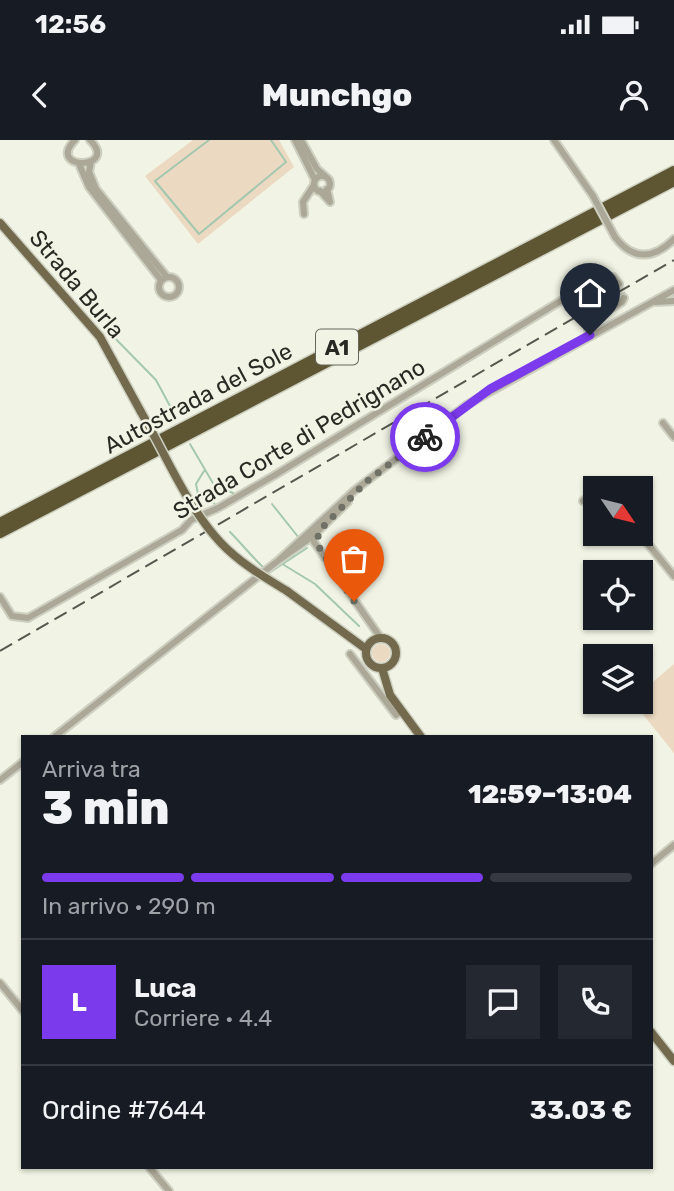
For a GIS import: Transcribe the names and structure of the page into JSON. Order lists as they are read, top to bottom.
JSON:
{
  "streets": {
    "highway": ["A1", "Autostrada del Sole"],
    "main road": ["Strada Burla"],
    "street": ["Strada Corte di Pedrignano"]
  },
  "north": "bottom right",
  "page": {
    "status": "12:56",
    "header": "Munchgo",
    "heading": ["3 min", "Arriva tra", "12:59–13:04"],
    "panel": [
      "Luca",
      "Corriere · 4.4",
      "Ordine #7644",
      "33.03 €"
    ],
    "bar": "In arrivo · 290 m",
    "round": "L"
  }
}
